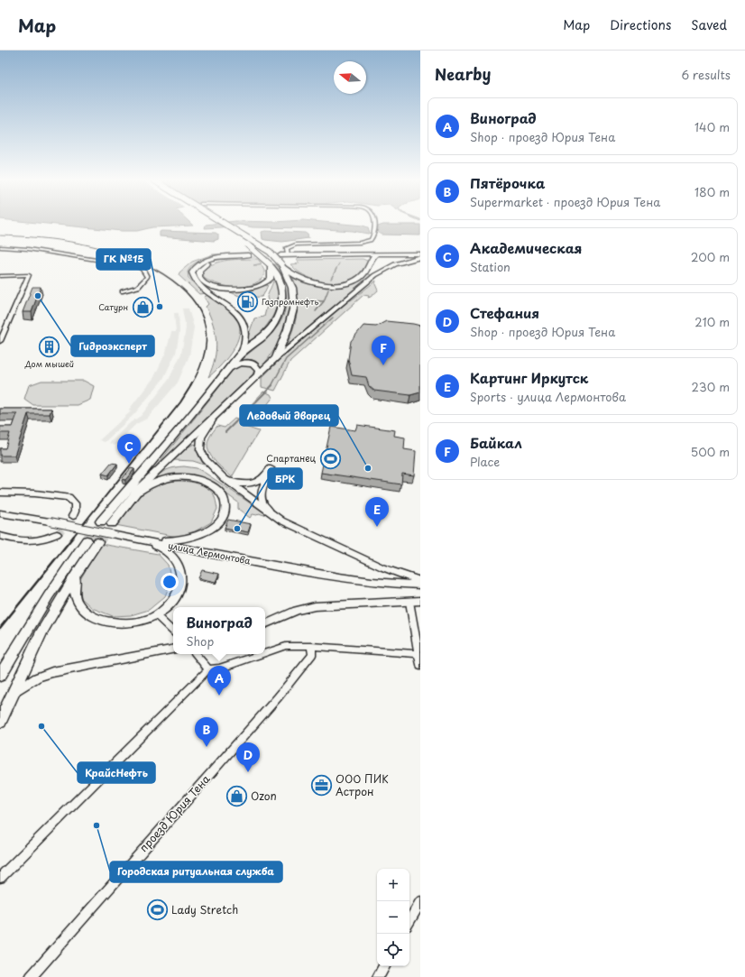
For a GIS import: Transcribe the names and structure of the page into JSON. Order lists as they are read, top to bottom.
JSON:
{
  "streets": {
    "main road": ["улица Лермонтова"],
    "street": ["проезд Юрия Тена"]
  },
  "places": {
    "other": [
      "Гидроэксперт",
      "ГК №15",
      "Ледовый дворец",
      "БРК",
      "КрайсНефть",
      "Городская ритуальная служба"
    ],
    "fuel station": ["Газпромнефть"],
    "shop": ["Сатурн", "Ozon"],
    "building": ["Дом мышей"],
    "sports": ["Спартанец", "Lady Stretch"],
    "office": ["ООО ПИК Астрон"]
  },
  "north": "left",
  "page": {
    "header": "Map",
    "nav": ["Map", "Directions", "Saved"],
    "heading": ["Nearby", "6 results"],
    "list": [
      {
        "mark": "A",
        "name": "Виноград",
        "note": "Shop · проезд Юрия Тена",
        "value": "140 m"
      },
      {
        "mark": "B",
        "name": "Пятёрочка",
        "note": "Supermarket · проезд Юрия Тена",
        "value": "180 m"
      },
      {
        "mark": "C",
        "name": "Академическая",
        "note": "Station",
        "value": "200 m"
      },
      {
        "mark": "D",
        "name": "Стефания",
        "note": "Shop · проезд Юрия Тена",
        "value": "210 m"
      },
      {
        "mark": "E",
        "name": "Картинг Иркутск",
        "note": "Sports · улица Лермонтова",
        "value": "230 m"
      },
      {
        "mark": "F",
        "name": "Байкал",
        "note": "Place",
        "value": "500 m"
      }
    ],
    "pins": [
      "F",
      "C",
      "E",
      "A",
      "B",
      "D"
    ],
    "popup": ["Виноград", "Shop"],
    "map_buttons": ["+", "−"]
  }
}
